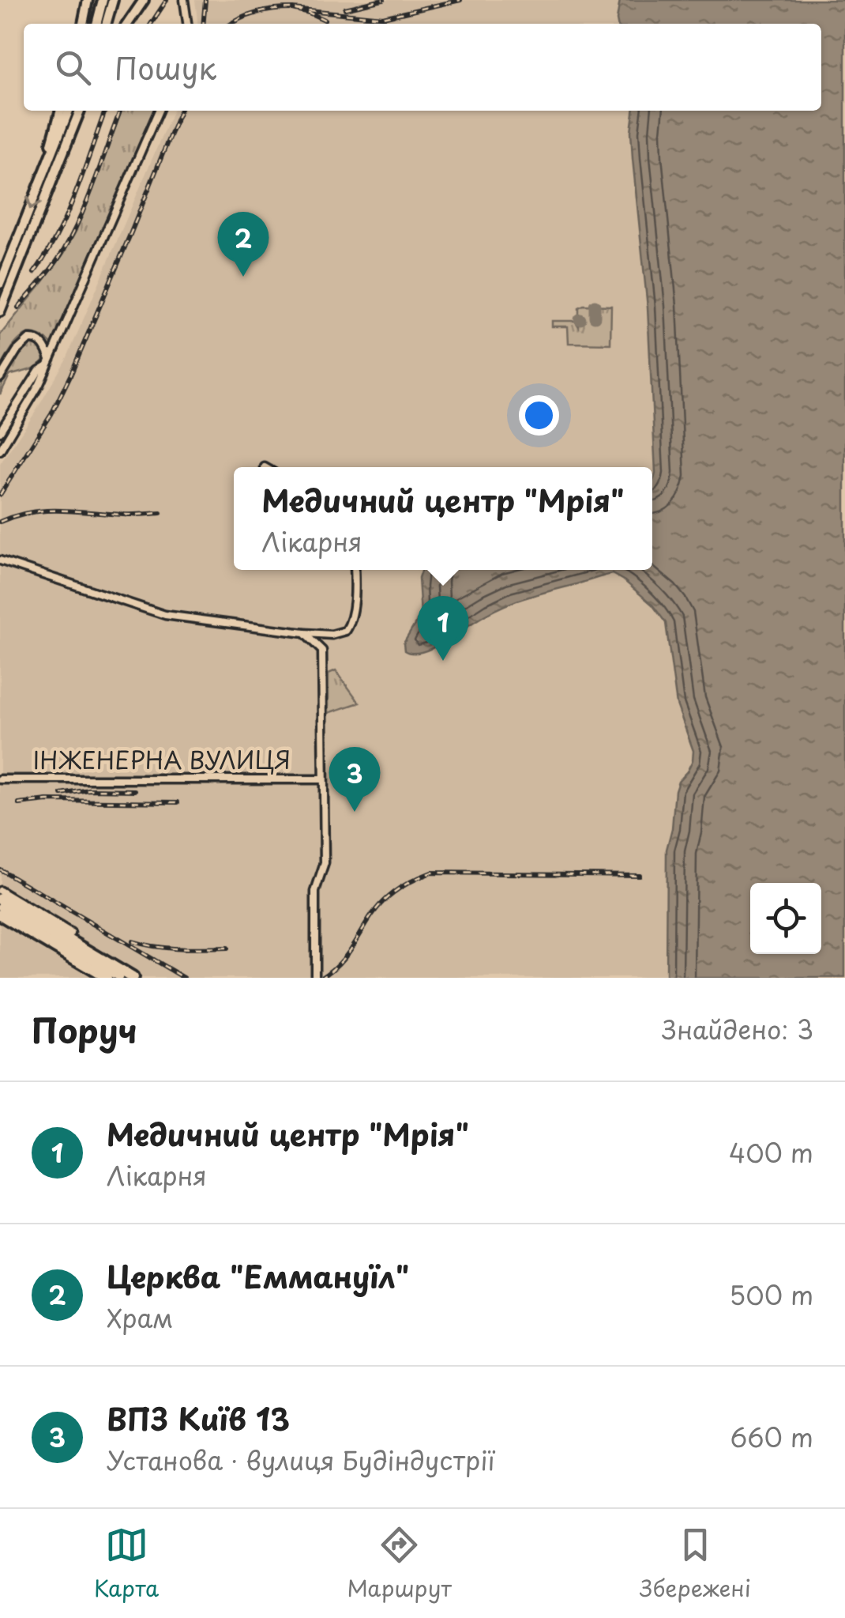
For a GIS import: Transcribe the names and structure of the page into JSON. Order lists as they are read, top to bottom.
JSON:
{
  "streets": {
    "street": ["ІНЖЕНЕРНА ВУЛИЦЯ"]
  },
  "page": {
    "search": "Пошук",
    "pins": ["2", "1", "3"],
    "popup": ["Медичний центр \"Мрія\"", "Лікарня"],
    "heading": ["Поруч", "Знайдено: 3"],
    "list": [
      {
        "mark": "1",
        "name": "Медичний центр \"Мрія\"",
        "note": "Лікарня",
        "value": "400 m"
      },
      {
        "mark": "2",
        "name": "Церква \"Еммануїл\"",
        "note": "Храм",
        "value": "500 m"
      },
      {
        "mark": "3",
        "name": "ВПЗ Київ 13",
        "note": "Установа · вулиця Будіндустрії",
        "value": "660 m"
      }
    ],
    "nav": ["Карта", "Маршрут", "Збережені"]
  }
}
